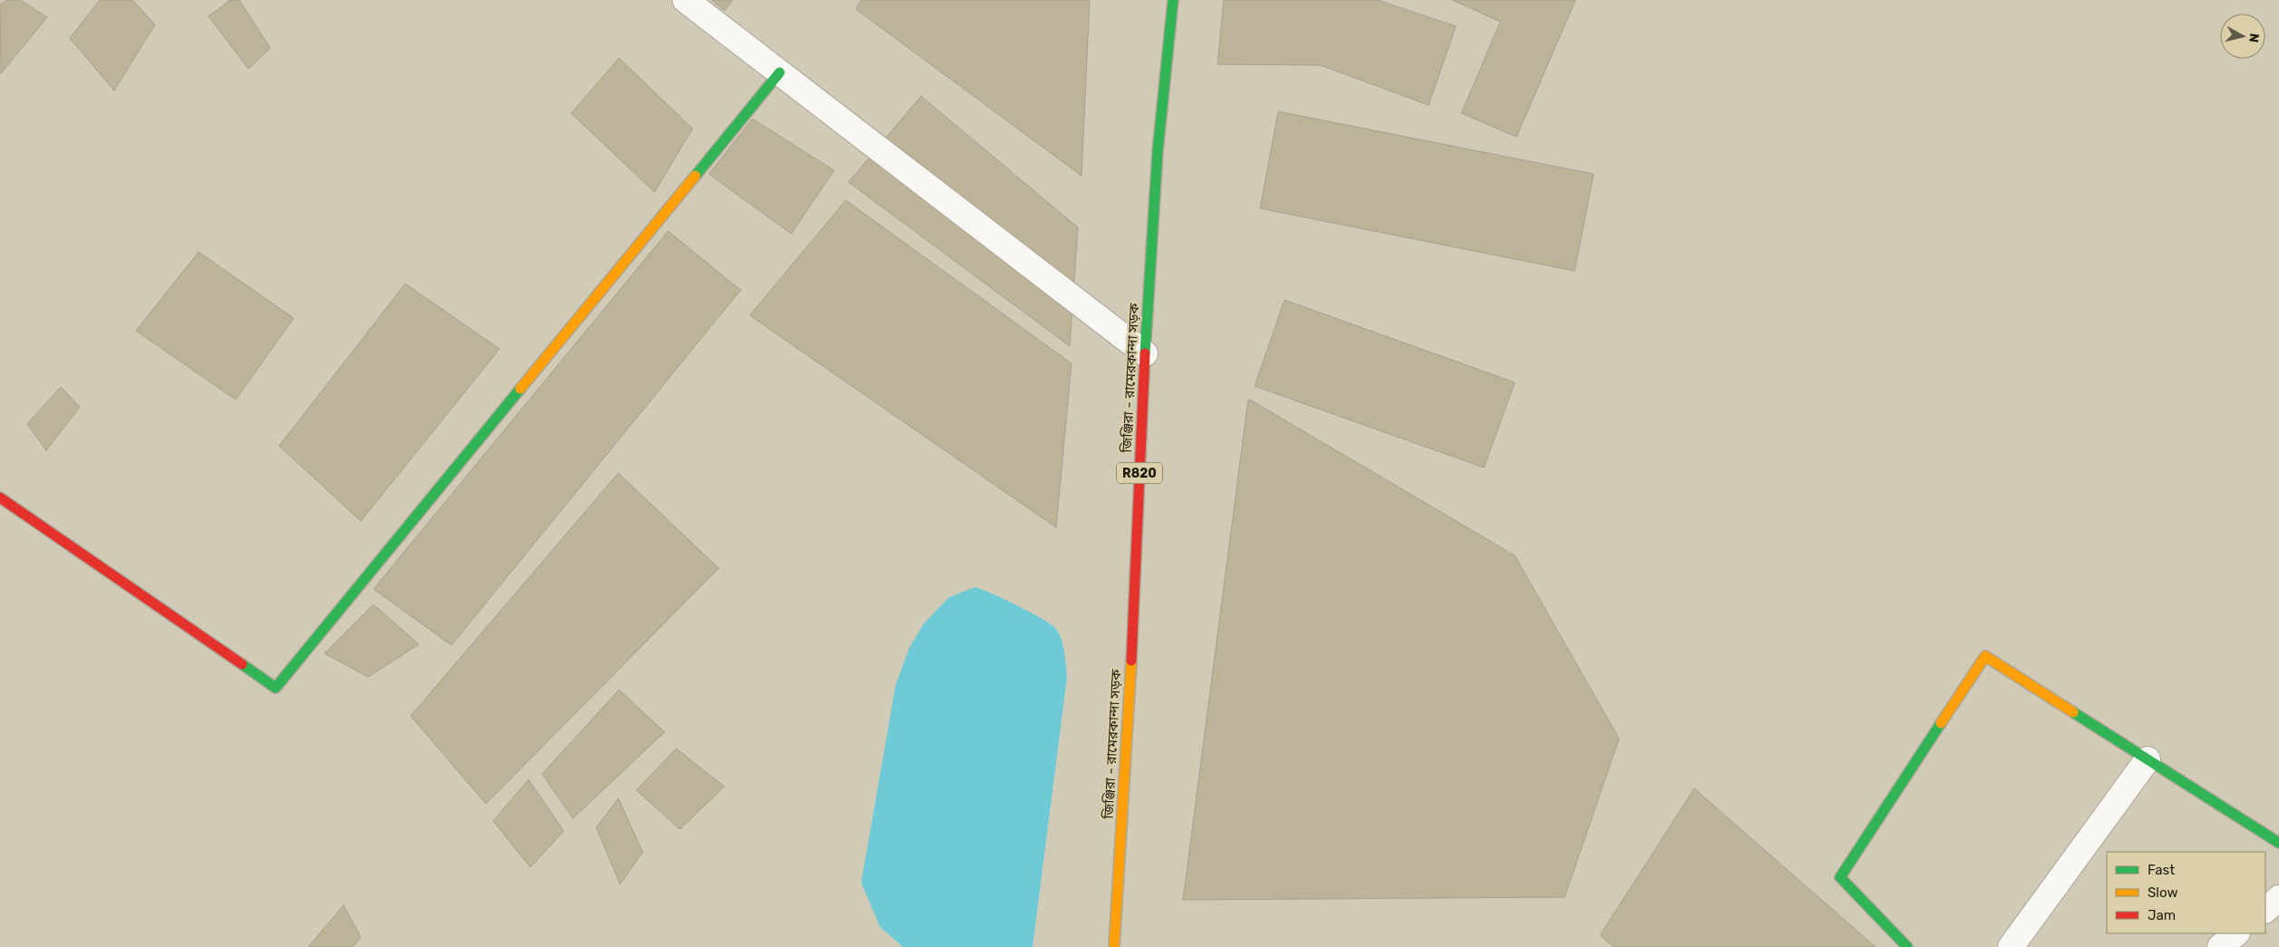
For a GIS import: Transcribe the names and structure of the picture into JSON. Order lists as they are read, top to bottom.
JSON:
{
  "streets": {
    "street": ["জিঞ্জিরা - রামেরকান্দা সড়ক", "R820"]
  },
  "legend": ["Fast", "Slow", "Jam"],
  "north": "right"
}
